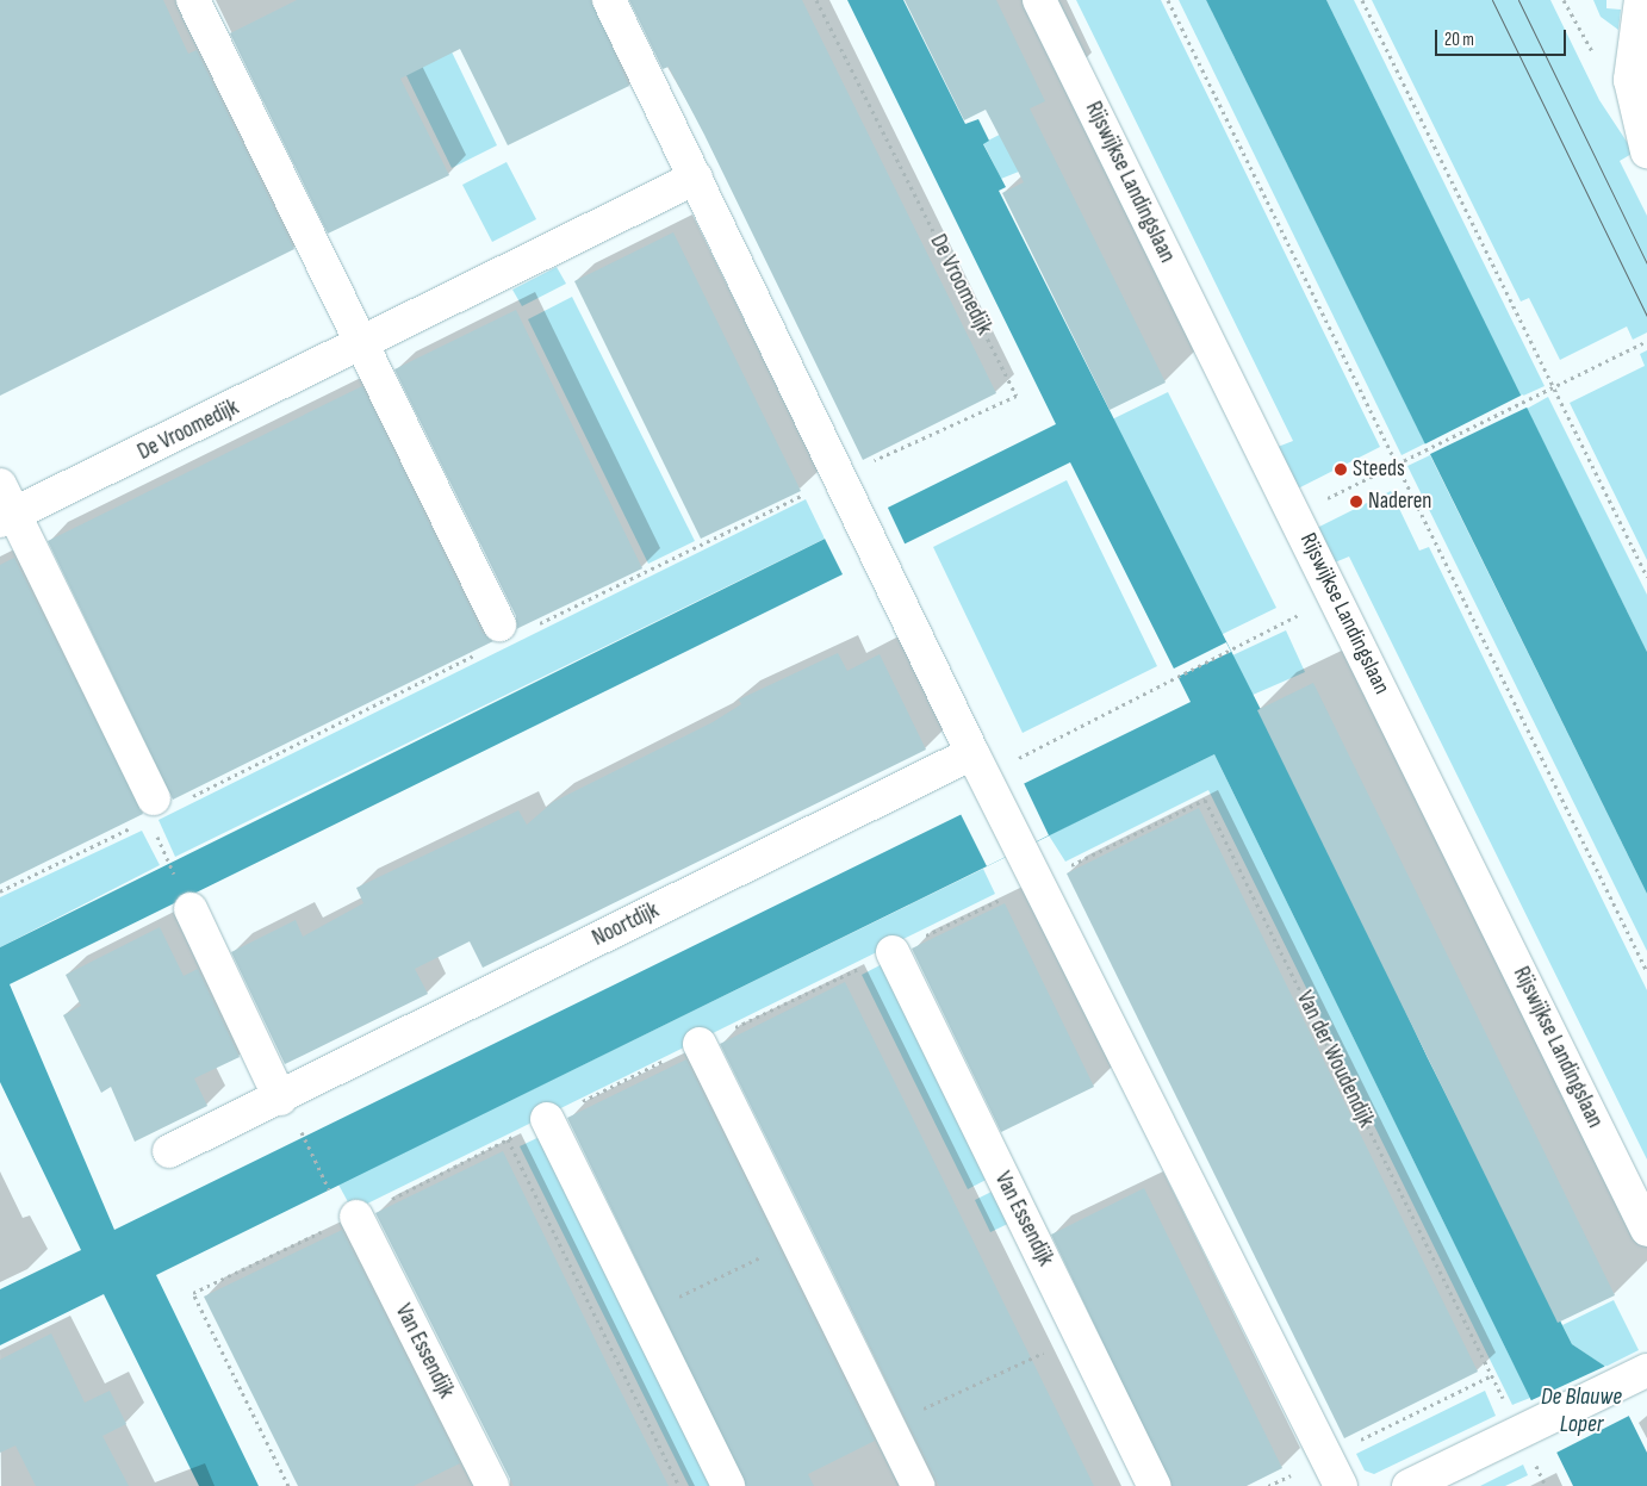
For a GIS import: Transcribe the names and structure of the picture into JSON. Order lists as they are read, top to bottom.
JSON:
{
  "streets": {
    "street": [
      "Rijswijkse Landingslaan",
      "De Vroomedijk",
      "Noortdijk",
      "Van Essendijk"
    ],
    "path": ["Van der Woudendijk"]
  },
  "water": ["De Blauwe Loper"],
  "places": ["Steeds", "Naderen"],
  "scale_bar": "20 m"
}
